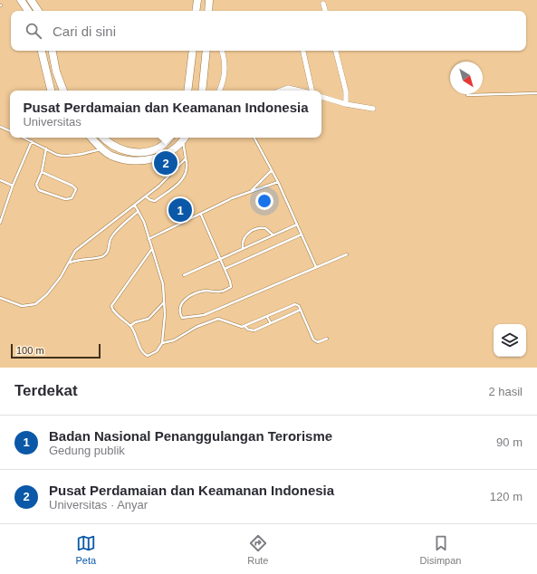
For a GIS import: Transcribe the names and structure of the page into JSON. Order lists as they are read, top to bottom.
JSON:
{
  "scale_bar": "100 m",
  "north": "bottom right",
  "page": {
    "search": "Cari di sini",
    "popup": ["Pusat Perdamaian dan Keamanan Indonesia", "Universitas"],
    "pins": ["2", "1"],
    "scale": "100 m",
    "heading": ["Terdekat", "2 hasil"],
    "list": [
      {
        "mark": "1",
        "name": "Badan Nasional Penanggulangan Terorisme",
        "note": "Gedung publik",
        "value": "90 m"
      },
      {
        "mark": "2",
        "name": "Pusat Perdamaian dan Keamanan Indonesia",
        "note": "Universitas · Anyar",
        "value": "120 m"
      }
    ],
    "nav": ["Peta", "Rute", "Disimpan"]
  }
}
